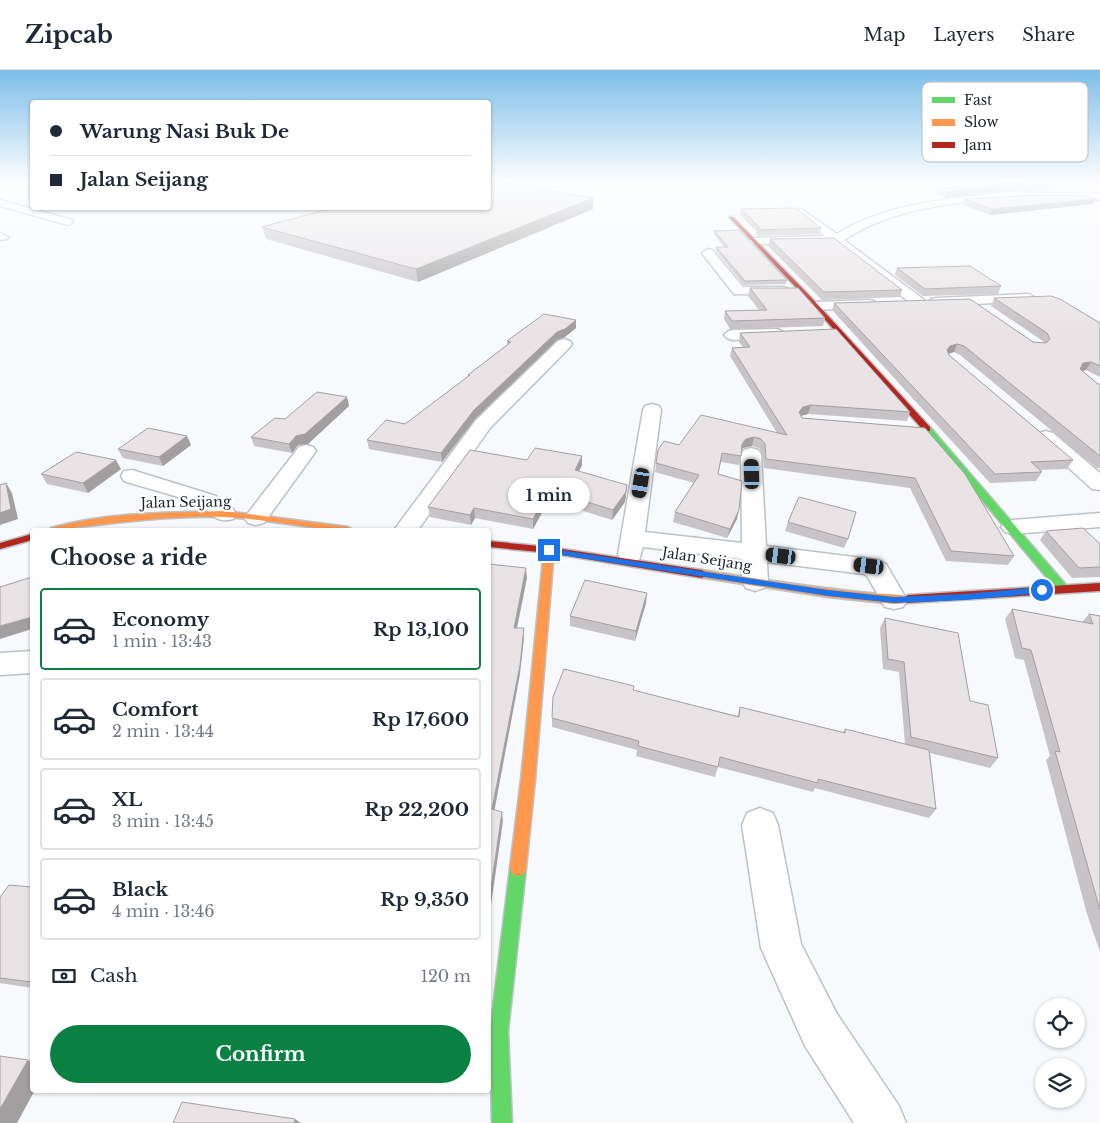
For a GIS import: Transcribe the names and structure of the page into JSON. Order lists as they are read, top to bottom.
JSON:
{
  "streets": {
    "street": ["Jalan Seijang"]
  },
  "legend": ["Fast", "Slow", "Jam"],
  "page": {
    "header": "Zipcab",
    "nav": ["Map", "Layers", "Share"],
    "banner": ["Warung Nasi Buk De", "Jalan Seijang"],
    "bubble": "1 min",
    "heading": "Choose a ride",
    "list": [
      {
        "name": "Economy",
        "note": "1 min · 13:43",
        "value": "Rp 13,100"
      },
      {
        "name": "Comfort",
        "note": "2 min · 13:44",
        "value": "Rp 17,600"
      },
      {
        "name": "XL",
        "note": "3 min · 13:45",
        "value": "Rp 22,200"
      },
      {
        "name": "Black",
        "note": "4 min · 13:46",
        "value": "Rp 9,350"
      }
    ],
    "pay": ["Cash", "120 m"],
    "buttons": "Confirm"
  }
}
